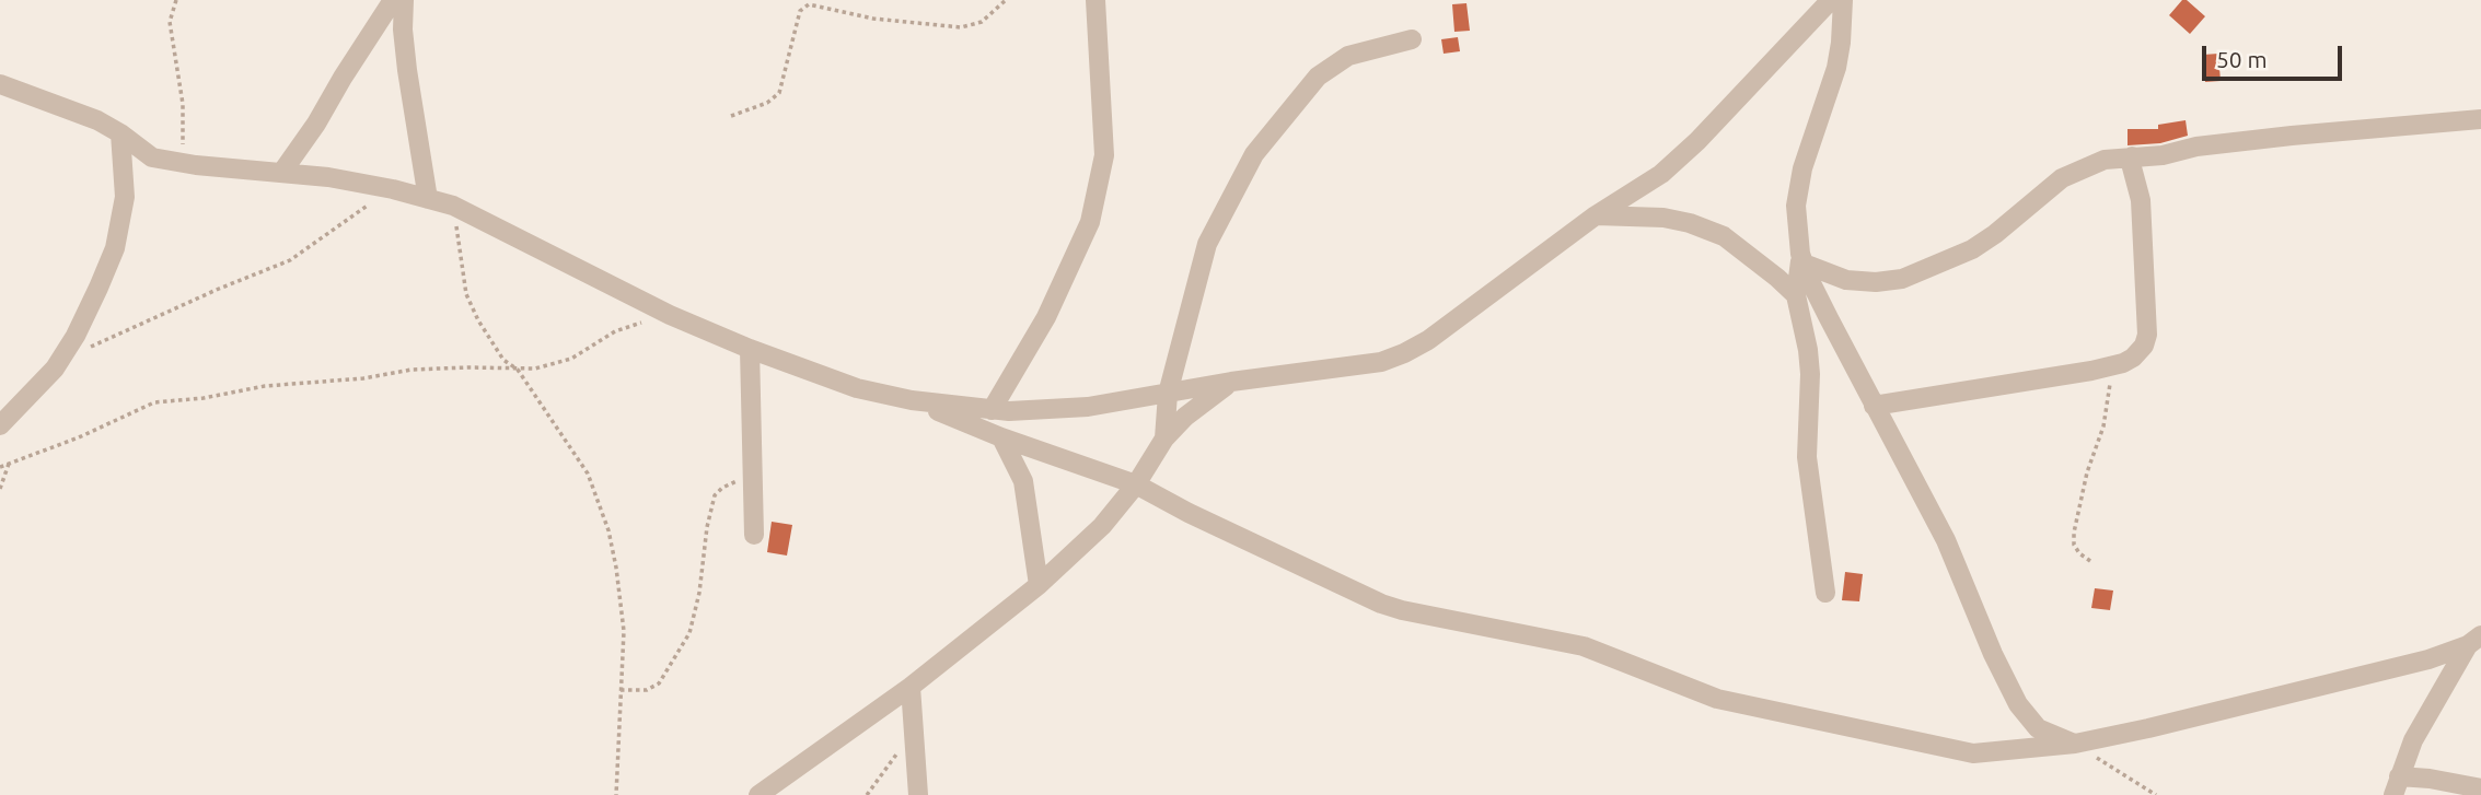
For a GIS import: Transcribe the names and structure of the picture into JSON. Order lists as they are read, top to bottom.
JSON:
{
  "scale_bar": "50 m"
}
